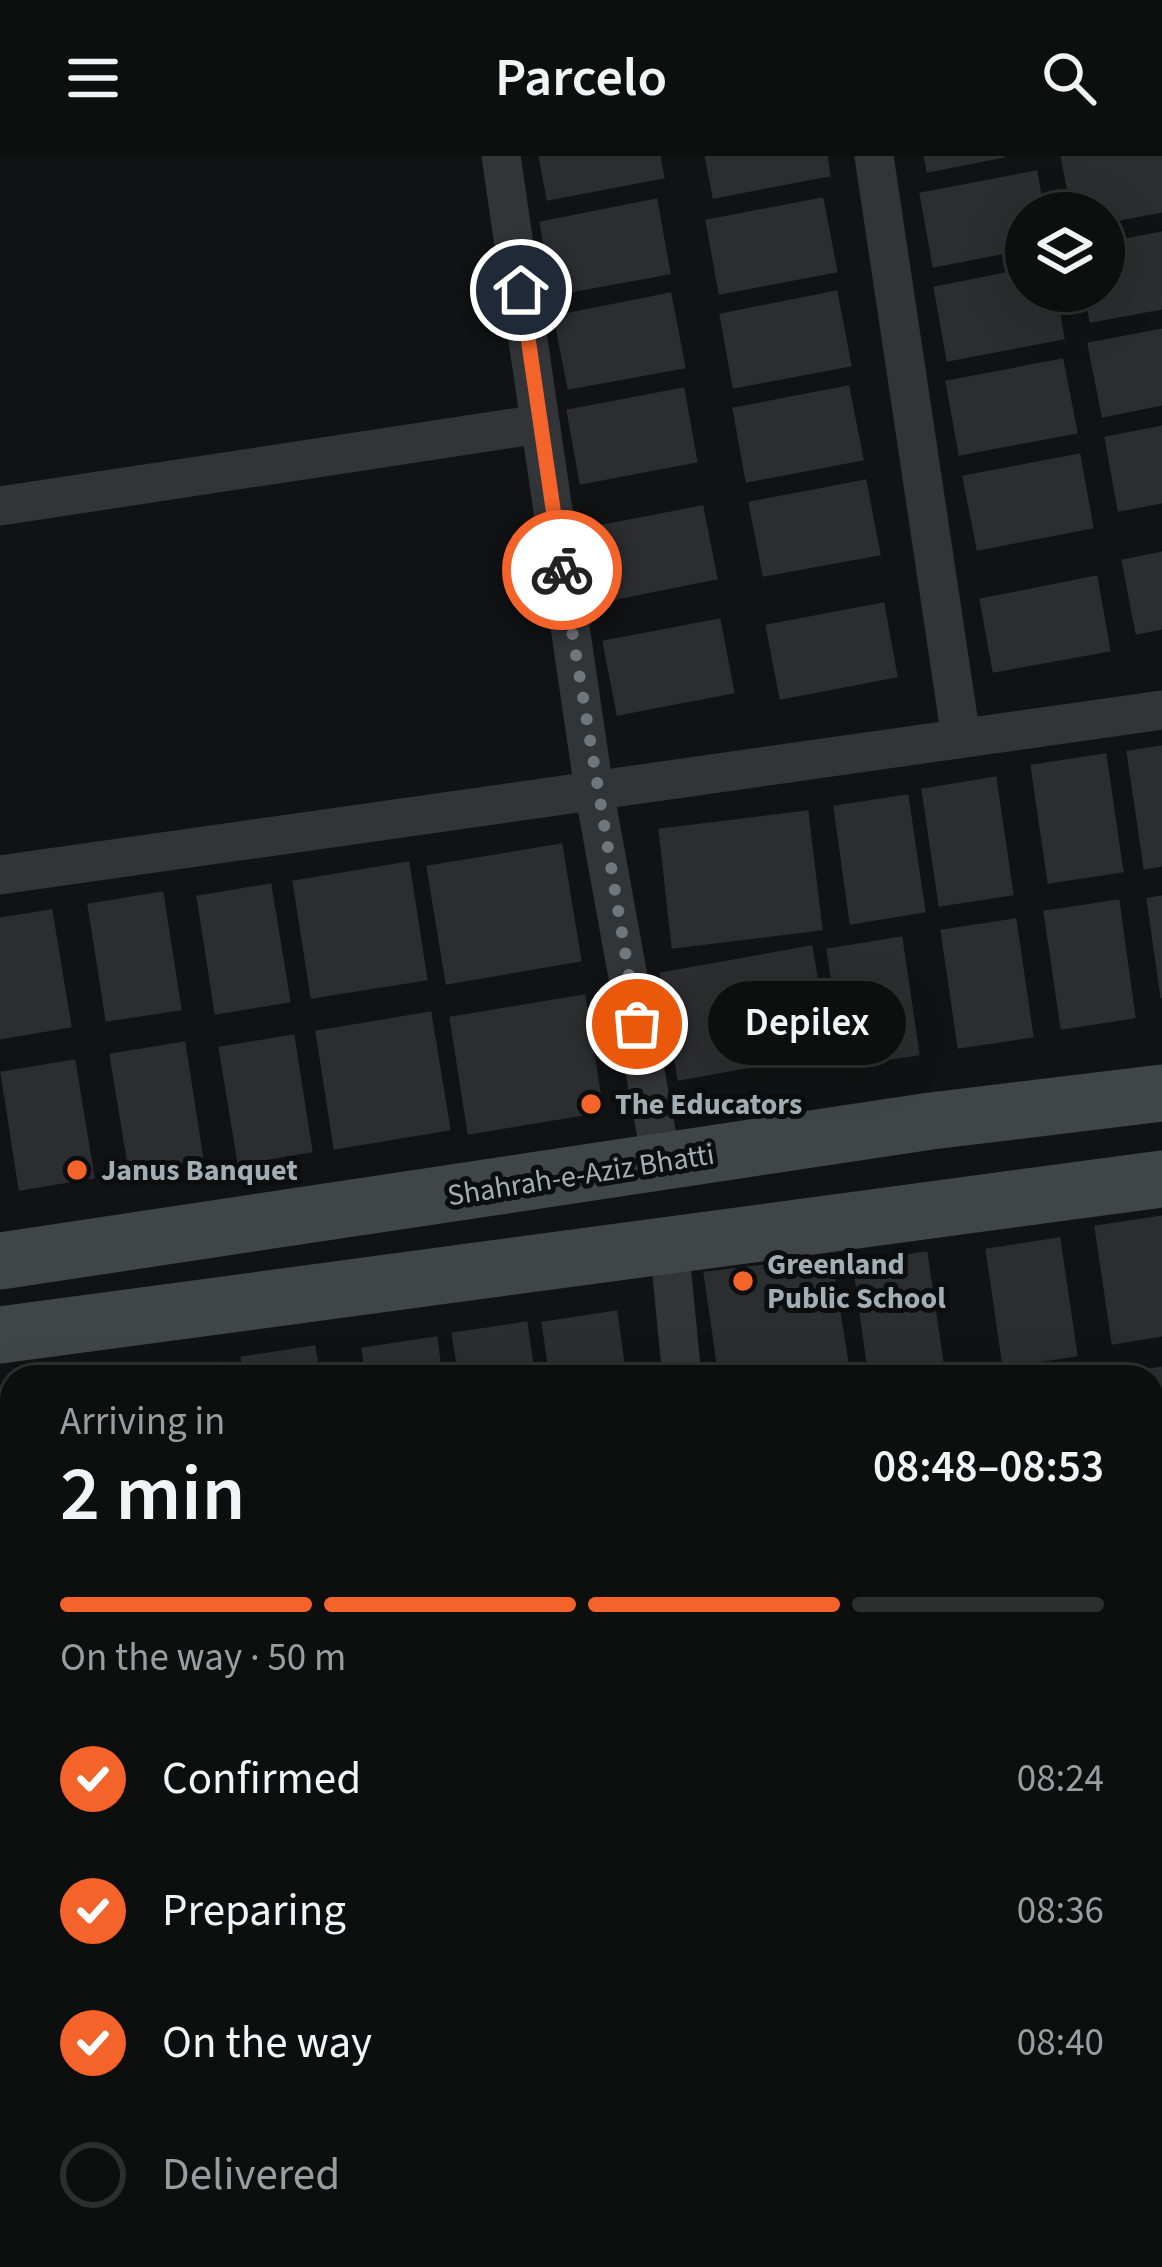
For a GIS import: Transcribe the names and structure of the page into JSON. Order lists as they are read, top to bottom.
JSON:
{
  "streets": {
    "main road": ["Shahrah-e-Aziz Bhatti"]
  },
  "places": [
    "Depilex",
    "The Educators",
    "Janus Banquet",
    "Greenland Public School"
  ],
  "page": {
    "header": "Parcelo",
    "bubble": "Depilex",
    "heading": ["2 min", "Arriving in", "08:48–08:53"],
    "bar": "On the way · 50 m",
    "list": [
      ["Confirmed", "08:24"],
      ["Preparing", "08:36"],
      ["On the way", "08:40"],
      "Delivered"
    ]
  }
}
